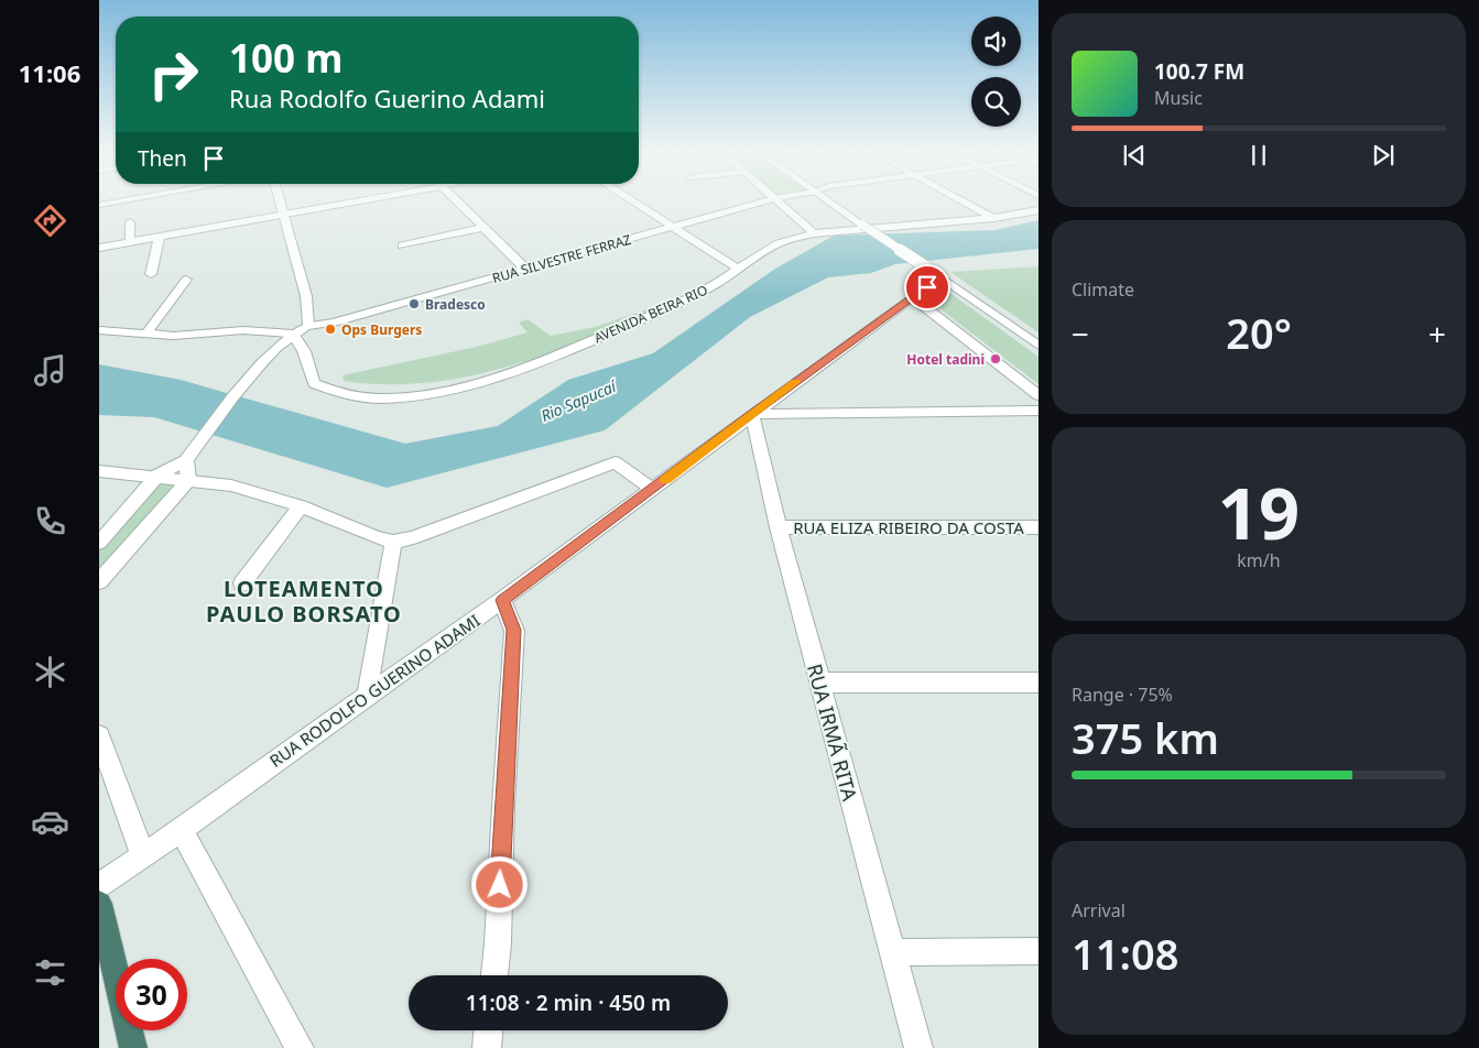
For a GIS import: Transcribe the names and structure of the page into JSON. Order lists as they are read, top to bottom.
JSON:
{
  "streets": {
    "street": [
      "RUA SILVESTRE FERRAZ",
      "AVENIDA BEIRA RIO",
      "RUA ELIZA RIBEIRO DA COSTA",
      "RUA RODOLFO GUERINO ADAMI",
      "RUA IRMÃ RITA"
    ]
  },
  "crossings": [
    ["RUA SILVESTRE FERRAZ", "AVENIDA BEIRA RIO"],
    ["RUA ELIZA RIBEIRO DA COSTA", "RUA IRMÃ RITA"],
    ["RUA RODOLFO GUERINO ADAMI", "RUA IRMÃ RITA"]
  ],
  "districts": ["LOTEAMENTO PAULO BORSATO"],
  "water": ["Rio Sapucaí"],
  "places": ["Bradesco", "Ops Burgers", "Hotel tadini"],
  "page": {
    "tabs": "11:06",
    "turn": ["100 m", "Rua Rodolfo Guerino Adami"],
    "song": ["100.7 FM", "Music"],
    "then": "Then",
    "tile": [
      "Climate",
      ["19", "km/h"],
      ["Range · 75%", "375 km"],
      ["Arrival", "11:08"]
    ],
    "heat": ["−", "20°", "+"],
    "limit": "30",
    "trip": "11:08 · 2 min · 450 m"
  }
}
